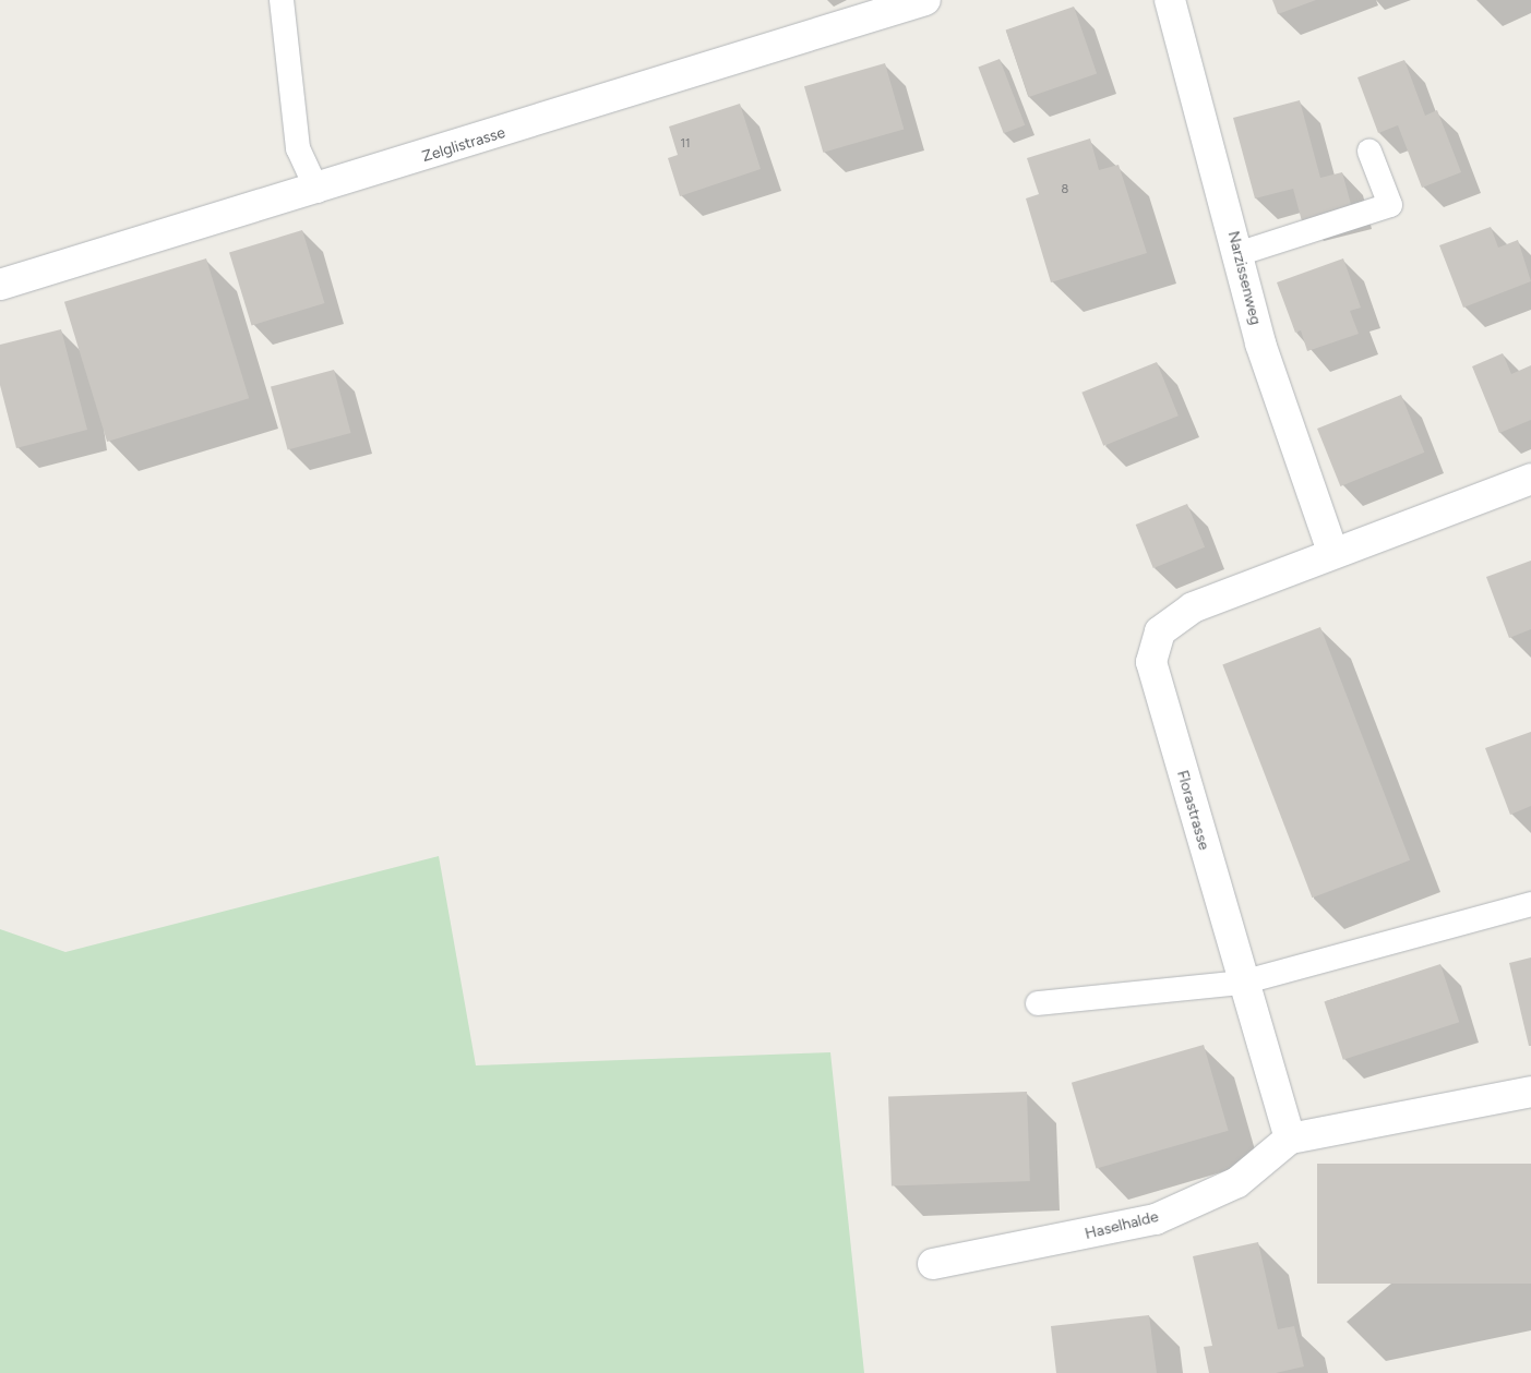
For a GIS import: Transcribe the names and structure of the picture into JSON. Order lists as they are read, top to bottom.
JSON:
{
  "streets": {
    "street": [
      "Zelglistrasse",
      "Narzissenweg",
      "Florastrasse",
      "Haselhalde"
    ]
  },
  "crossings": [
    ["Narzissenweg", "Florastrasse"],
    ["Florastrasse", "Haselhalde"]
  ],
  "house_numbers": ["11", "8"]
}
